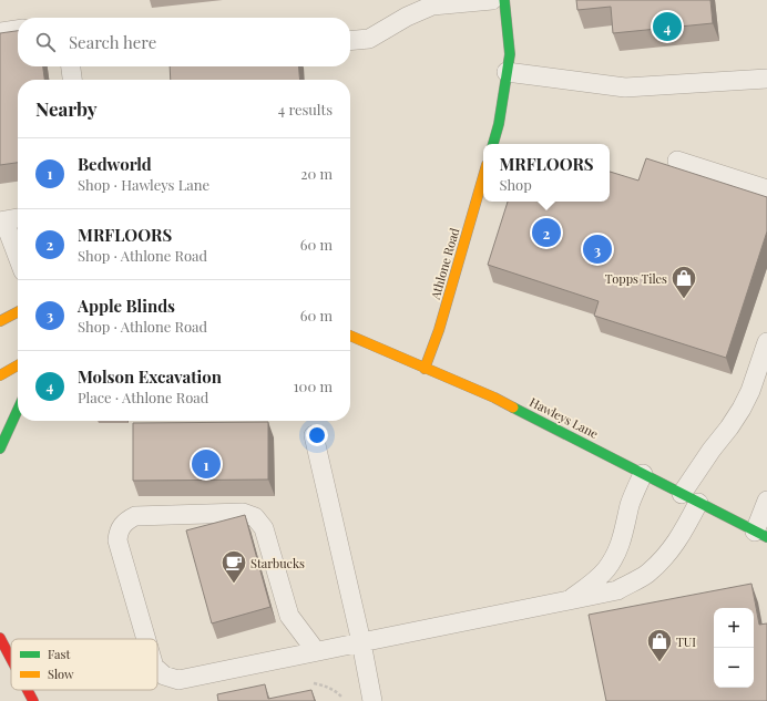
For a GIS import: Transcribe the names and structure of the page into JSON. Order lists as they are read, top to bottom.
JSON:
{
  "streets": {
    "main road": ["Athlone Road", "Hawleys Lane"]
  },
  "crossings": [
    ["Athlone Road", "Hawleys Lane"]
  ],
  "places": {
    "shop": ["Topps Tiles", "TUI"],
    "cafe": ["Starbucks"]
  },
  "legend": ["Fast", "Slow"],
  "page": {
    "pins": [
      "4",
      "2",
      "3",
      "1"
    ],
    "search": "Search here",
    "heading": ["Nearby", "4 results"],
    "list": [
      {
        "mark": "1",
        "name": "Bedworld",
        "note": "Shop · Hawleys Lane",
        "value": "20 m"
      },
      {
        "mark": "2",
        "name": "MRFLOORS",
        "note": "Shop · Athlone Road",
        "value": "60 m"
      },
      {
        "mark": "3",
        "name": "Apple Blinds",
        "note": "Shop · Athlone Road",
        "value": "60 m"
      },
      {
        "mark": "4",
        "name": "Molson Excavation",
        "note": "Place · Athlone Road",
        "value": "100 m"
      }
    ],
    "popup": ["MRFLOORS", "Shop"],
    "map_buttons": ["+", "−"]
  }
}
